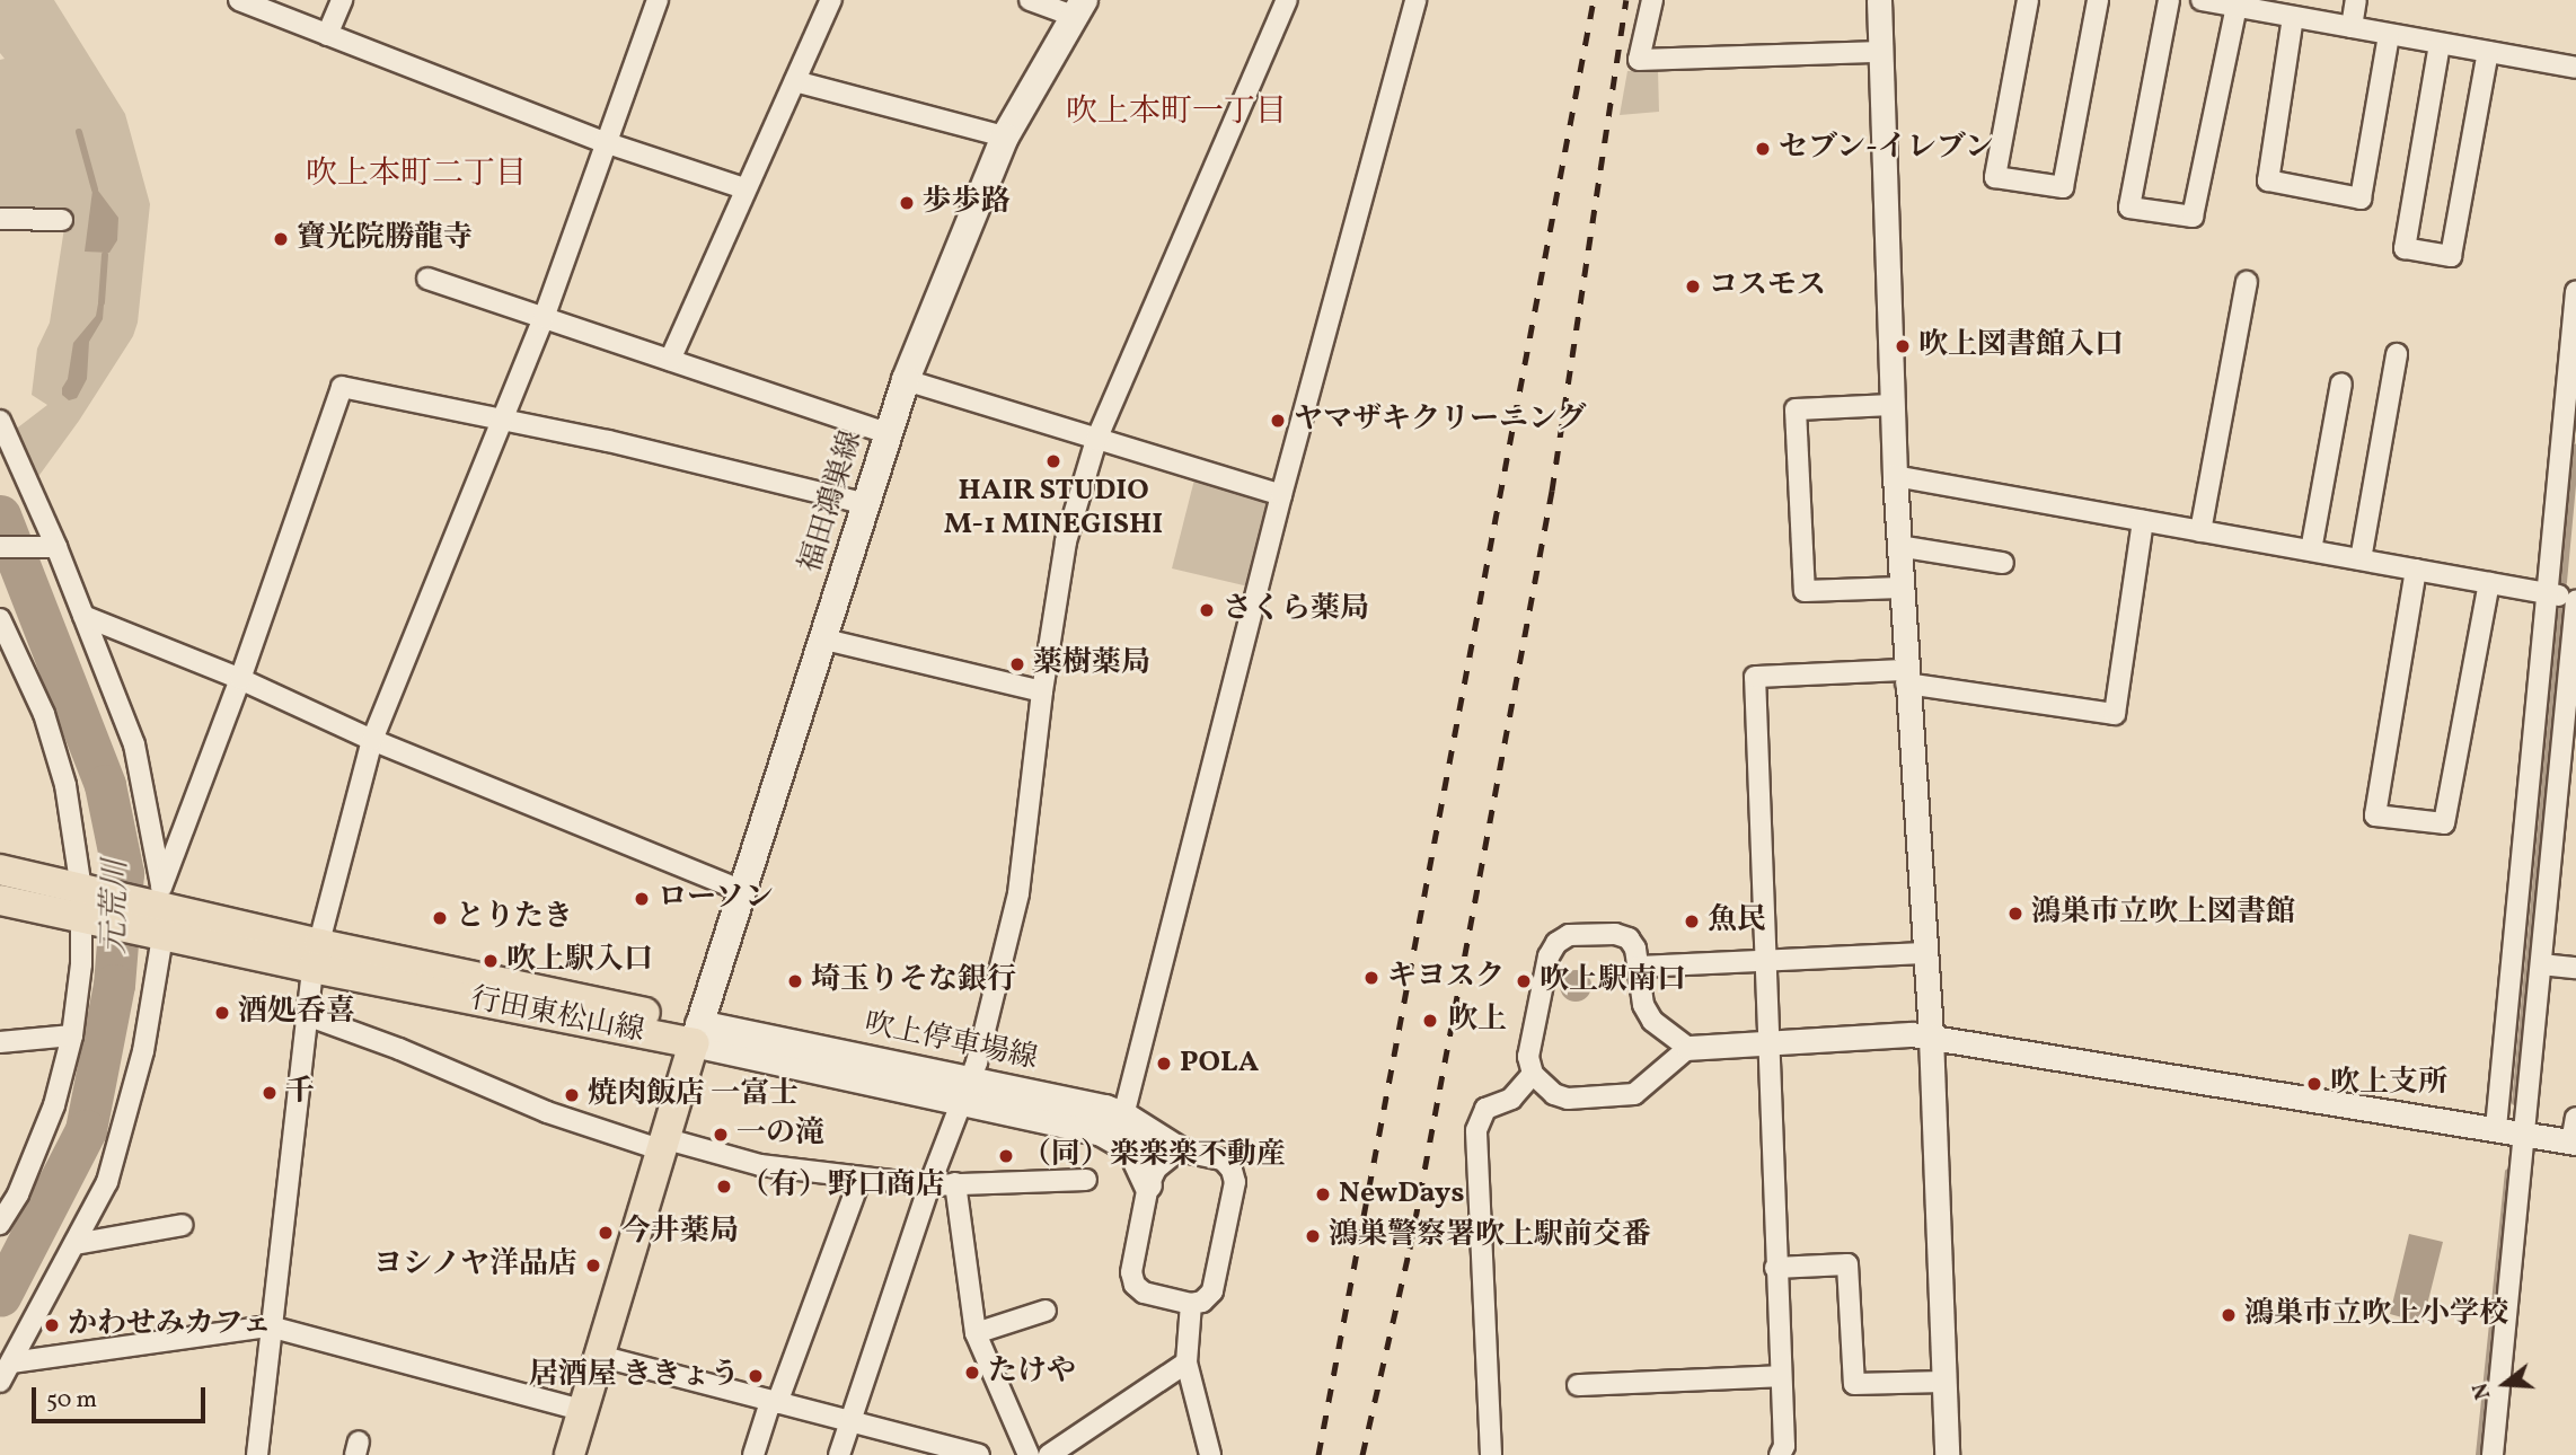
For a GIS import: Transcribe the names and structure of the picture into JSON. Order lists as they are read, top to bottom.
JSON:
{
  "streets": {
    "main road": ["福田鴻巣線", "行田東松山線", "吹上停車場線"]
  },
  "crossings": [
    ["福田鴻巣線", "行田東松山線"],
    ["福田鴻巣線", "吹上停車場線"],
    ["行田東松山線", "吹上停車場線"]
  ],
  "districts": ["吹上本町一丁目", "吹上本町二丁目"],
  "water": ["元荒川"],
  "places": [
    "セブン-イレブン",
    "歩歩路",
    "寶光院勝龍寺",
    "コスモス",
    "吹上図書館入口",
    "ヤマザキクリーニング",
    "HAIR STUDIO M-1 MINEGISHI",
    "さくら薬局",
    "薬樹薬局",
    "ローソン",
    "鴻巣市立吹上図書館",
    "とりたき",
    "魚民",
    "吹上駅入口",
    "キヨスク",
    "埼玉りそな銀行",
    "吹上駅南口",
    "酒処呑喜",
    "吹上",
    "POLA",
    "吹上支所",
    "千",
    "焼肉飯店 一富士",
    "一の滝",
    "（同）楽楽楽不動産",
    "（有）野口商店",
    "NewDays",
    "今井薬局",
    "鴻巣警察署吹上駅前交番",
    "ヨシノヤ洋品店",
    "鴻巣市立吹上小学校",
    "かわせみカフェ",
    "たけや",
    "居酒屋 ききょう"
  ],
  "scale_bar": "50 m",
  "north": "left"
}
